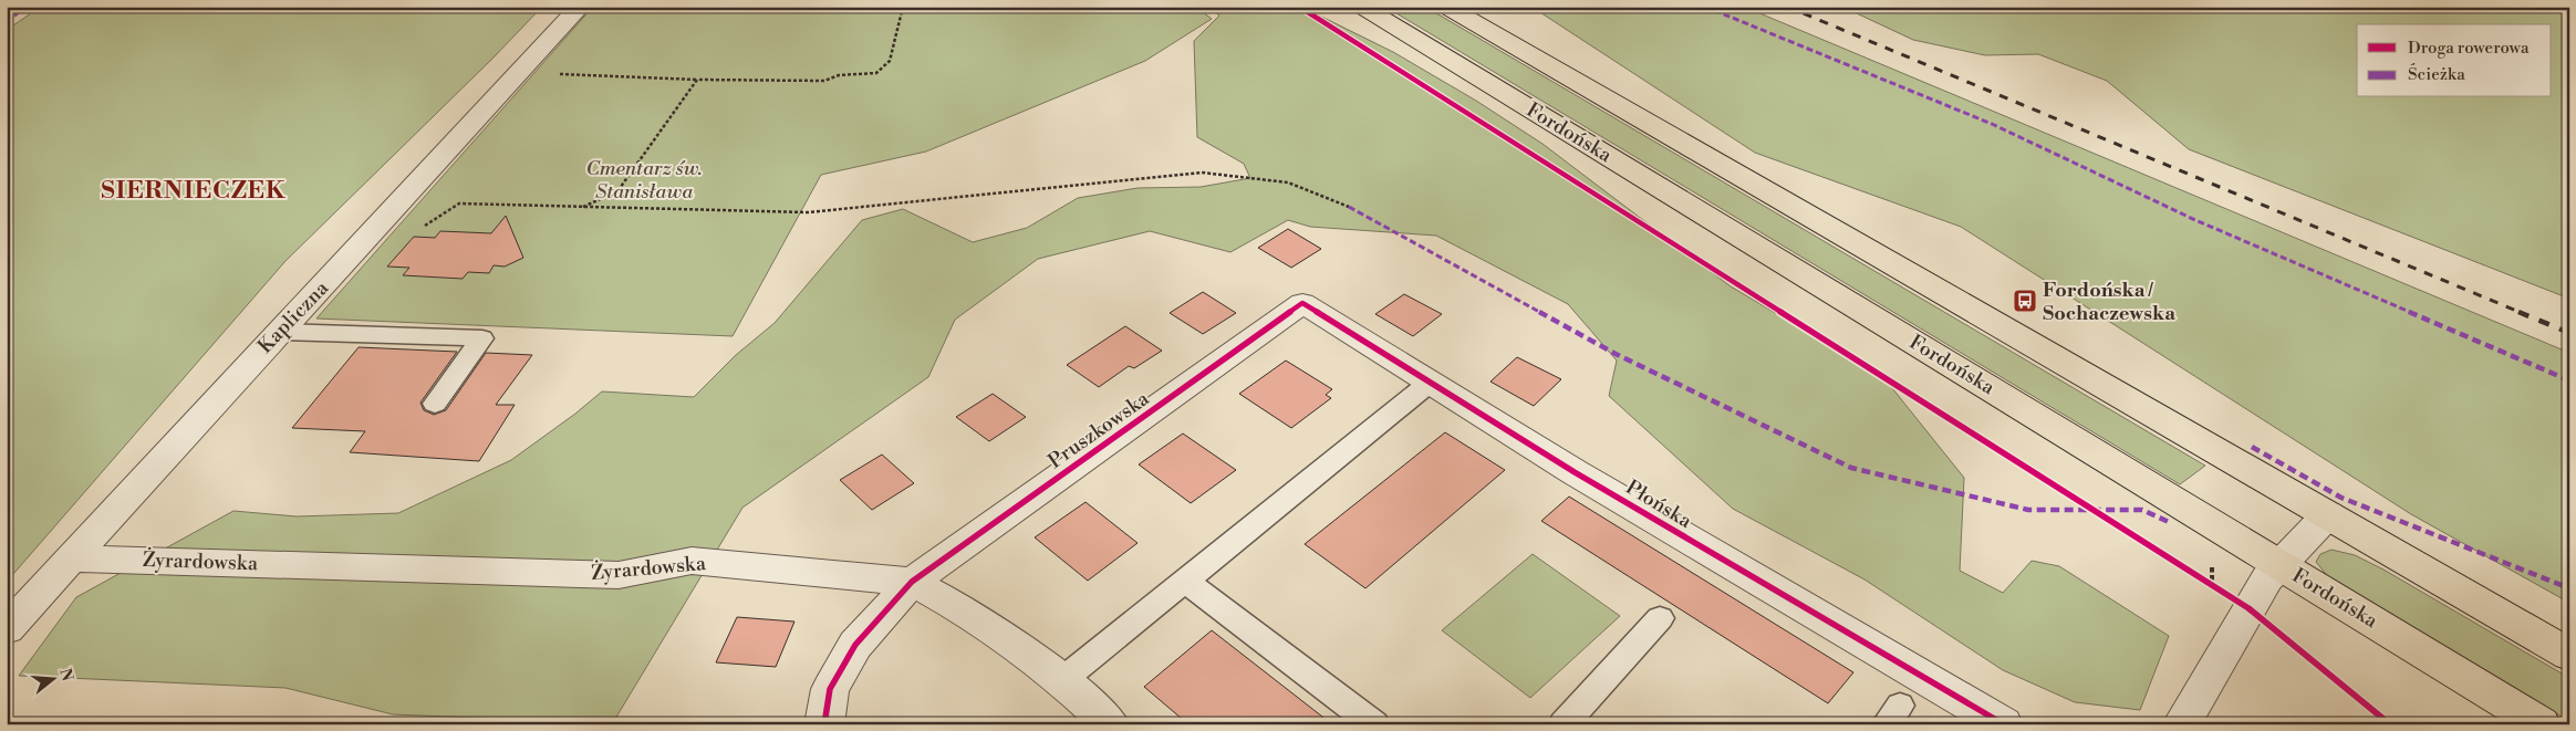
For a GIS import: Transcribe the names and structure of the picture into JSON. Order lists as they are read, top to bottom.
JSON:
{
  "streets": {
    "main road": ["Fordońska"],
    "street": [
      "Kapliczna",
      "Pruszkowska",
      "Płońska",
      "Żyrardowska"
    ]
  },
  "crossings": [
    ["Kapliczna", "Żyrardowska"],
    ["Pruszkowska", "Płońska"],
    ["Pruszkowska", "Żyrardowska"]
  ],
  "districts": ["SIERNIECZEK"],
  "parks": ["Cmentarz św. Stanisława"],
  "places": {
    "bus stop": ["Fordońska / Sochaczewska"]
  },
  "legend": ["Droga rowerowa", "Ścieżka"],
  "north": "right"
}
